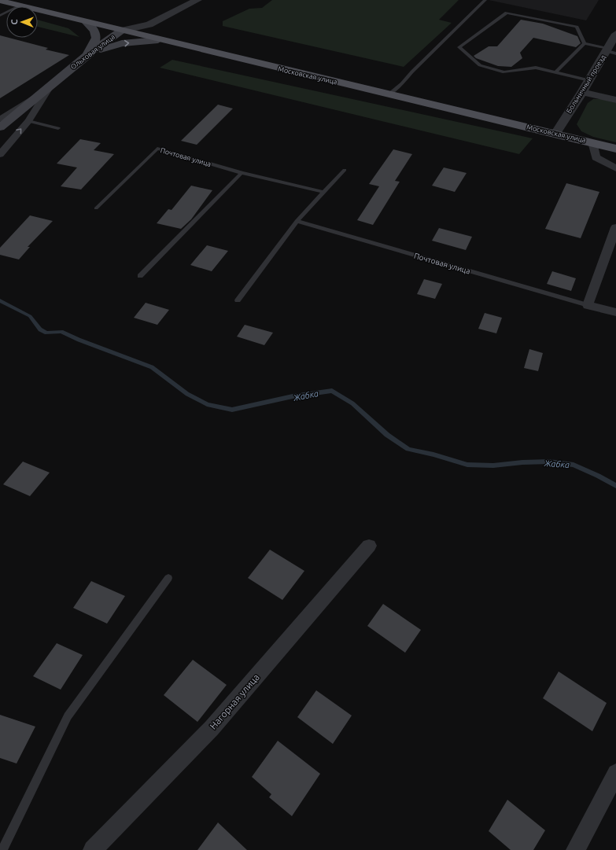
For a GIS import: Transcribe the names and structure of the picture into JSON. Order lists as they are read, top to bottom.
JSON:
{
  "streets": {
    "main road": ["Ольховая улица", "Московская улица"],
    "street": ["Больничный проезд", "Почтовая улица", "Нагорная улица"]
  },
  "crossings": [
    ["Ольховая улица", "Московская улица"],
    ["Московская улица", "Больничный проезд"]
  ],
  "water": ["Жабка"],
  "north": "left"
}
